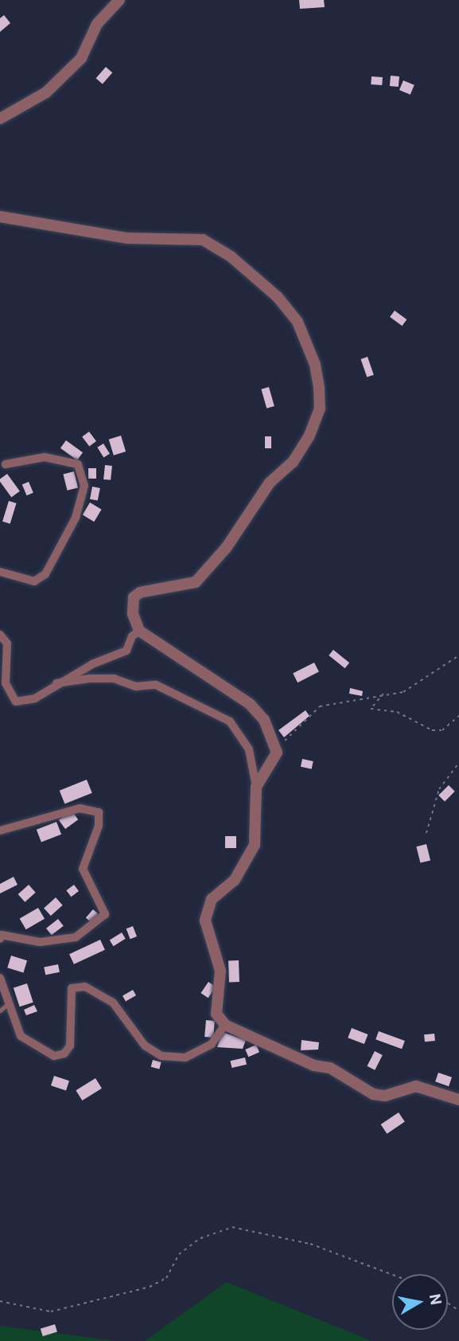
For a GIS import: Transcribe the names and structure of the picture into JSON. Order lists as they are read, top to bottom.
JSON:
{
  "north": "right"
}
